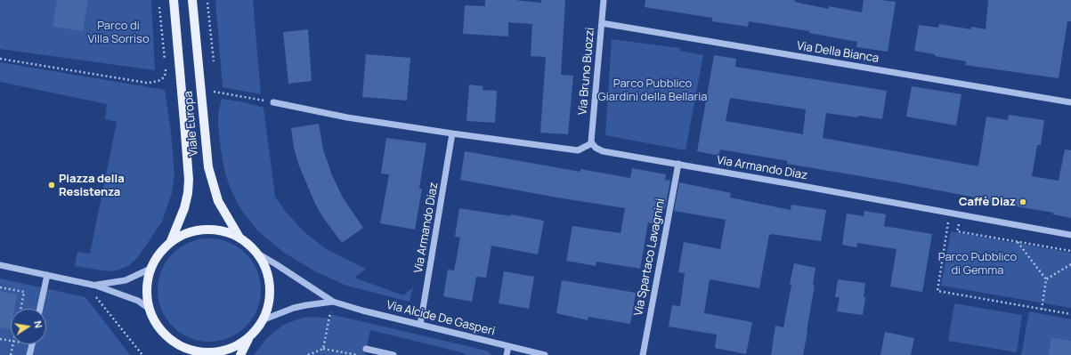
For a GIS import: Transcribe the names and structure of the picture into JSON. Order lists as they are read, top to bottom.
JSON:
{
  "streets": {
    "main road": ["Viale Europa"],
    "street": [
      "Via Della Bianca",
      "Via Bruno Buozzi",
      "Via Armando Diaz",
      "Via Spartaco Lavagnini",
      "Via Alcide De Gasperi"
    ]
  },
  "crossings": [
    ["Via Della Bianca", "Via Bruno Buozzi"],
    ["Via Bruno Buozzi", "Via Armando Diaz"],
    ["Viale Europa", "Via Alcide De Gasperi"],
    ["Via Armando Diaz", "Via Spartaco Lavagnini"],
    ["Via Armando Diaz", "Via Alcide De Gasperi"]
  ],
  "parks": ["Parco di Villa Sorriso", "Parco Pubblico Giardini della Bellaria", "Parco Pubblico di Gemma"],
  "places": ["Piazza della Resistenza", "Caffè Diaz"],
  "north": "right"
}
